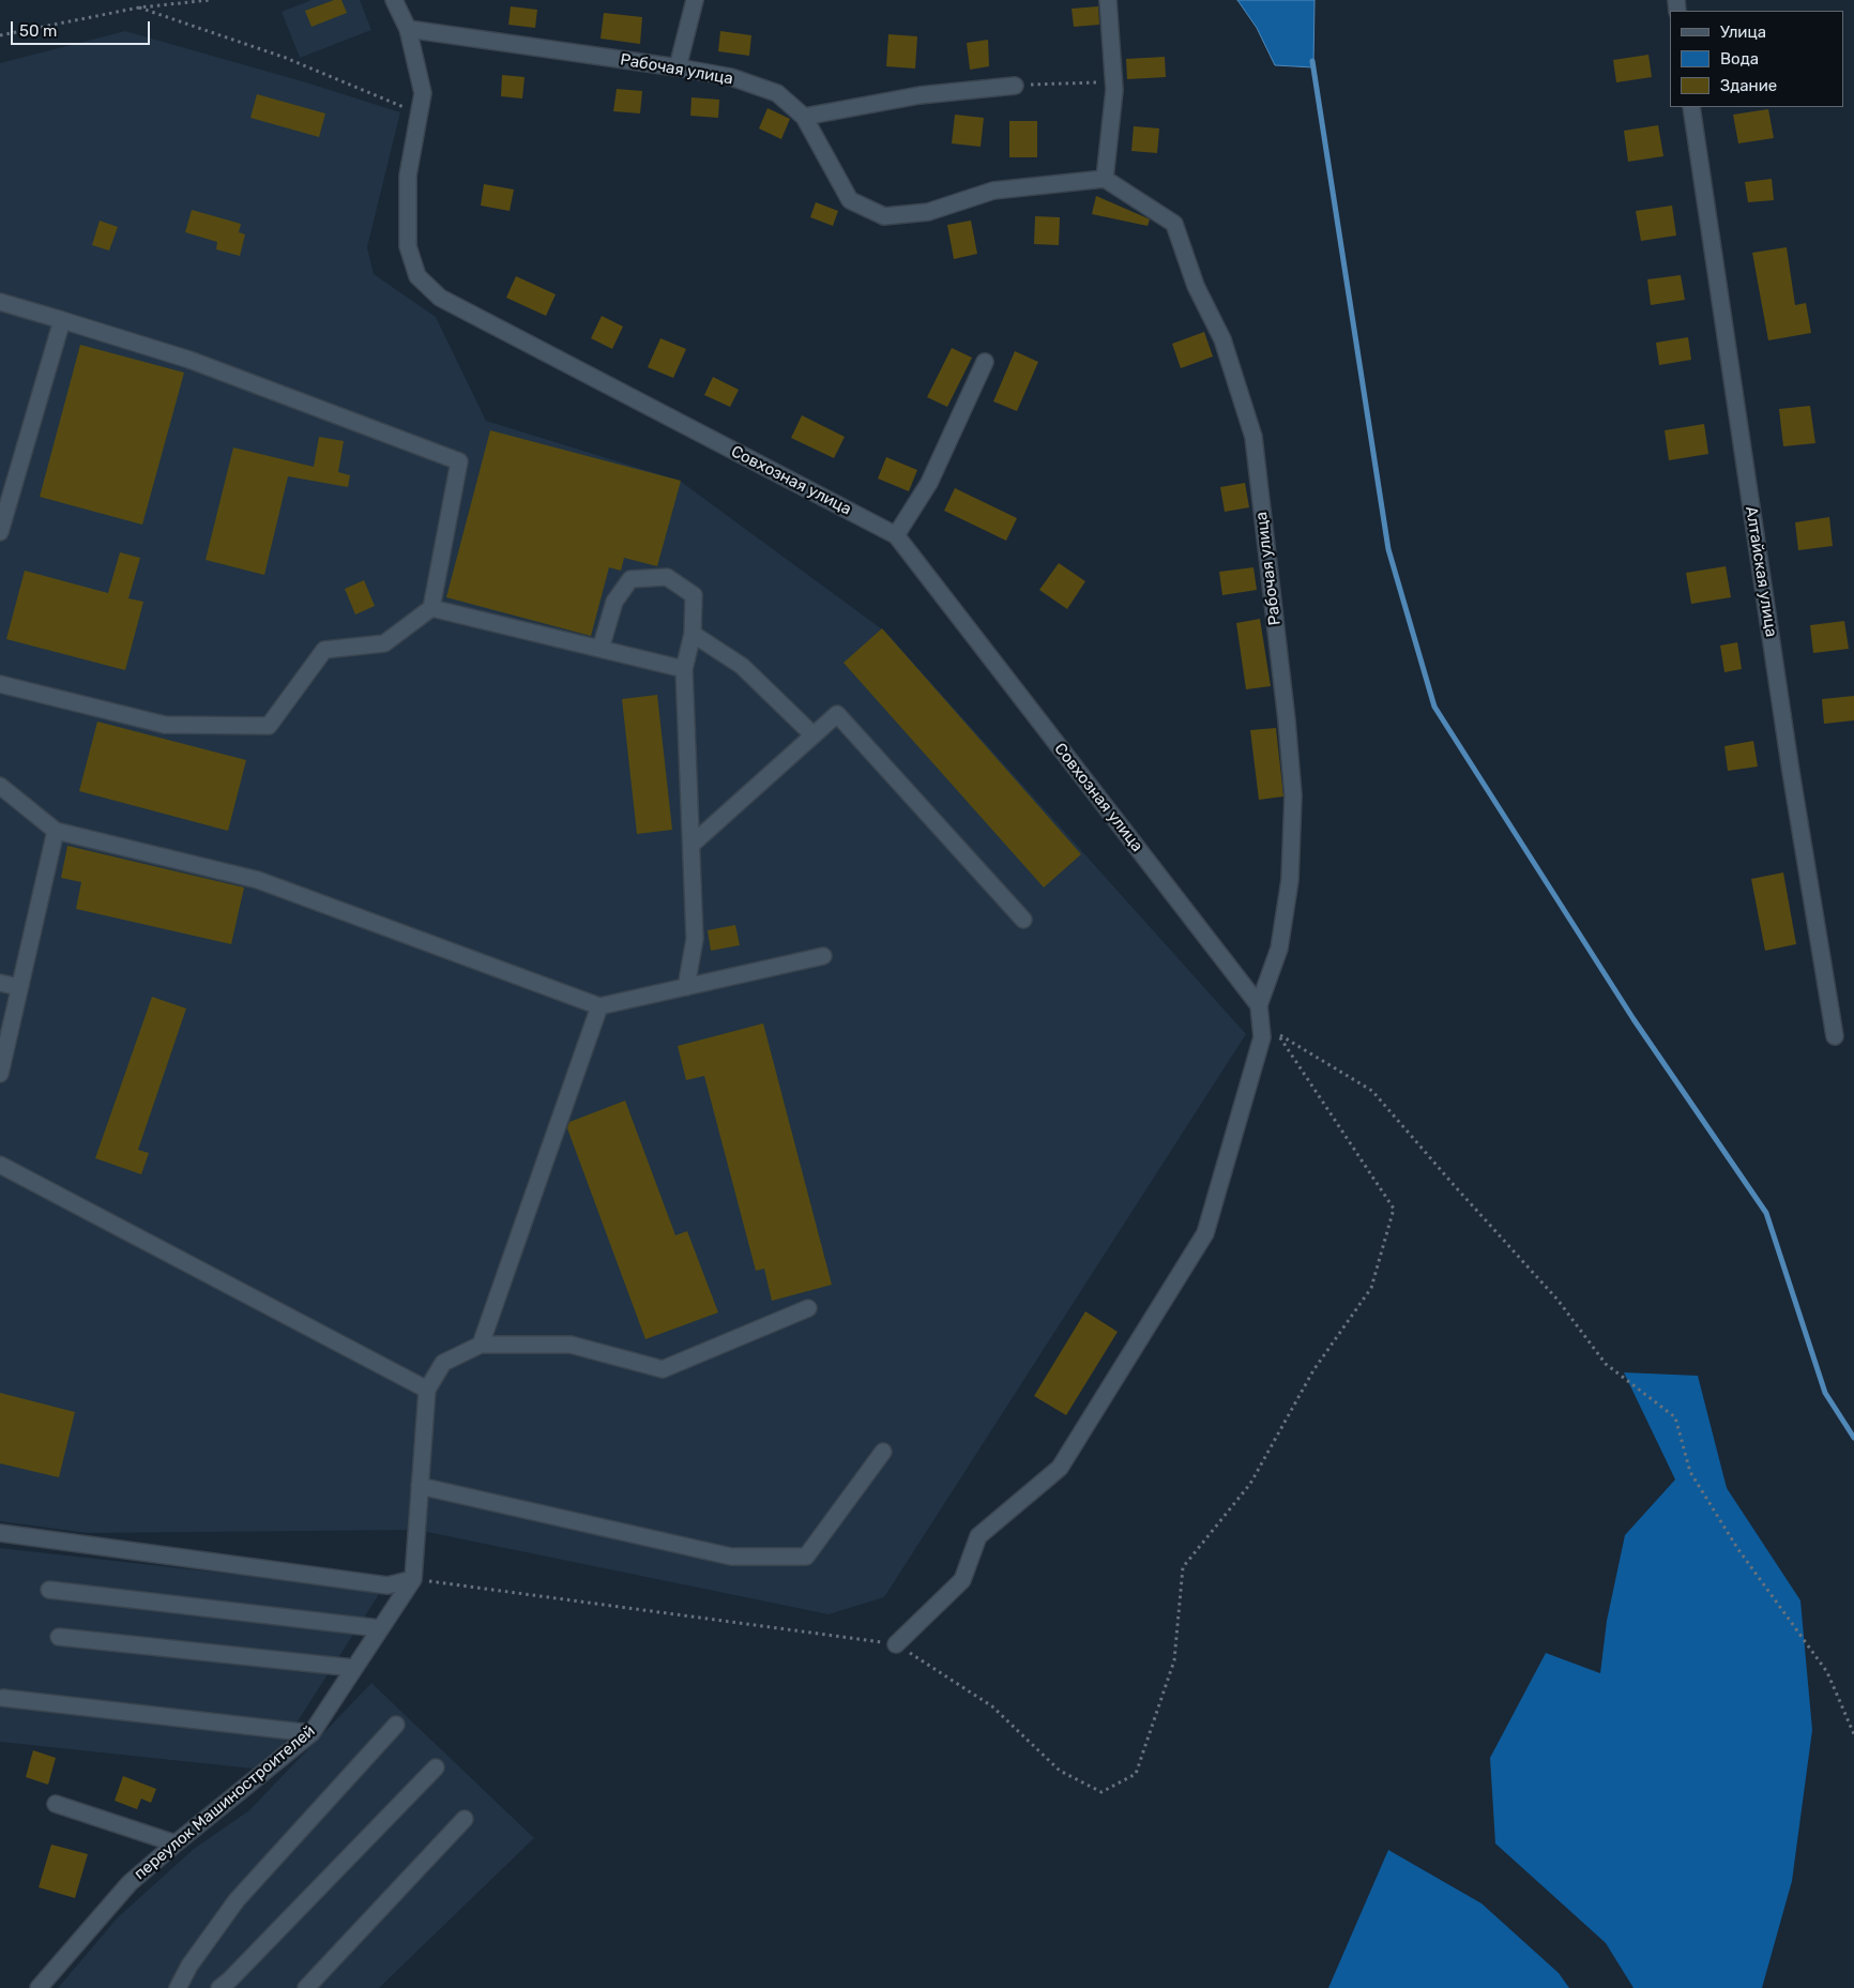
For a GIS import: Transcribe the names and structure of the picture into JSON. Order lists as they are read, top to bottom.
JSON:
{
  "streets": {
    "street": [
      "Рабочая улица",
      "Совхозная улица",
      "Алтайская улица",
      "переулок Машиностроителей"
    ]
  },
  "crossings": [
    ["Рабочая улица", "Совхозная улица"]
  ],
  "legend": ["Улица", "Вода", "Здание"],
  "scale_bar": "50 m"
}
